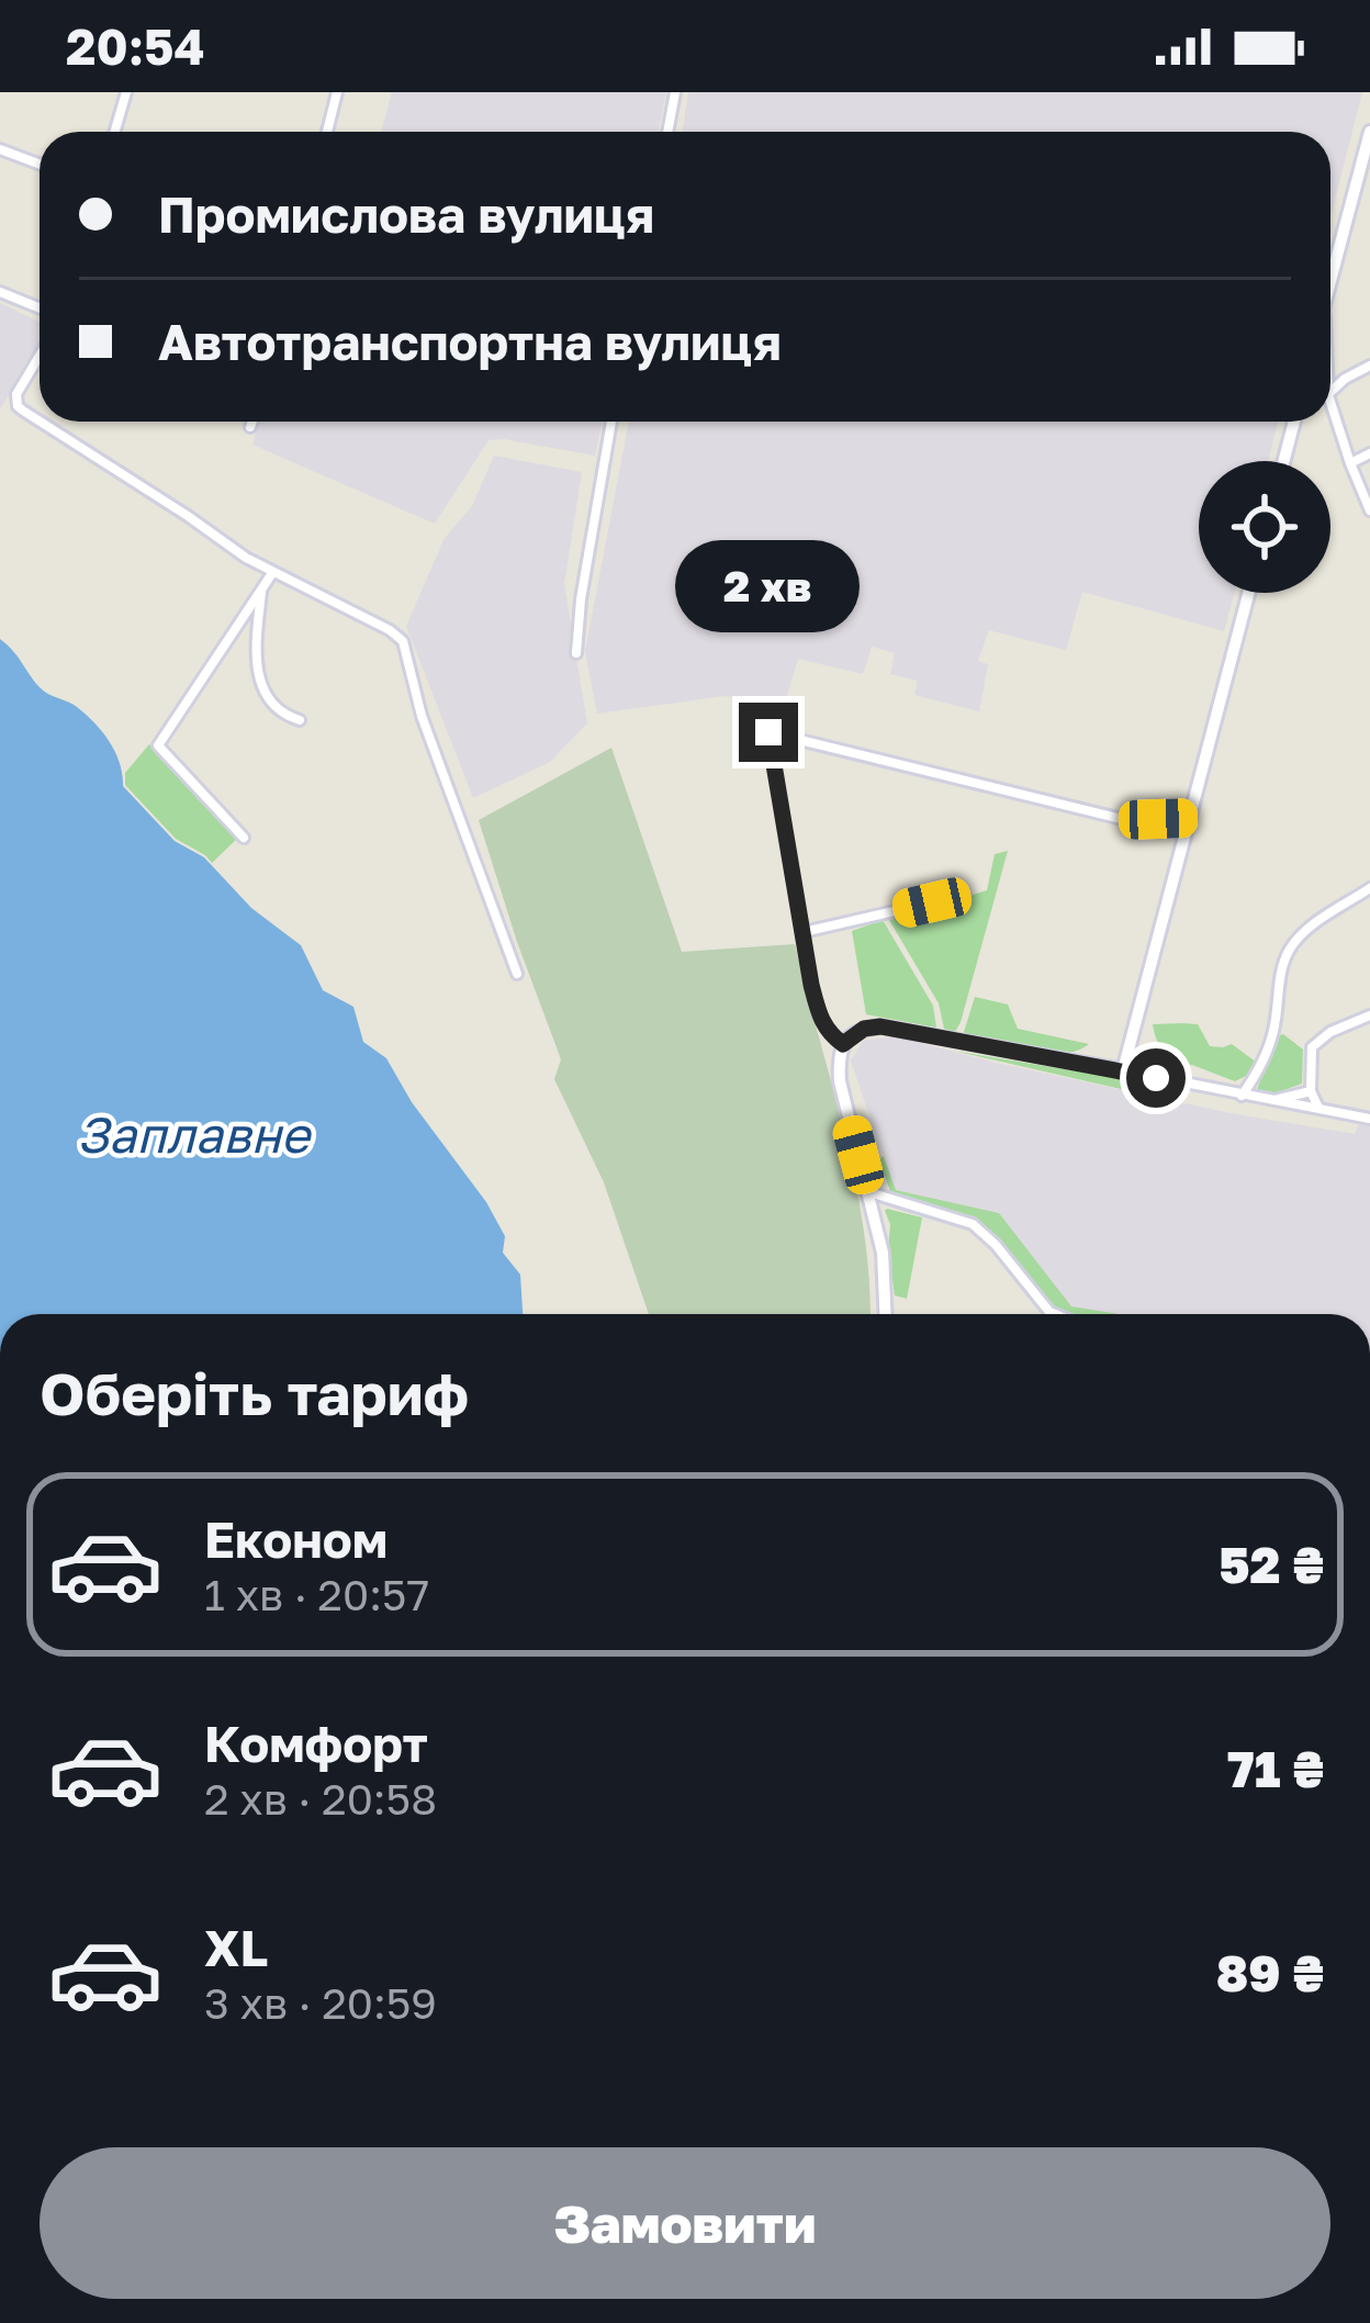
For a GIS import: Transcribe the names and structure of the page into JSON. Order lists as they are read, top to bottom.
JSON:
{
  "water": ["Заплавне"],
  "page": {
    "status": "20:54",
    "banner": ["Промислова вулиця", "Автотранспортна вулиця"],
    "bubble": "2 хв",
    "heading": "Оберіть тариф",
    "list": [
      {
        "name": "Економ",
        "note": "1 хв · 20:57",
        "value": "52 ₴"
      },
      {
        "name": "Комфорт",
        "note": "2 хв · 20:58",
        "value": "71 ₴"
      },
      {
        "name": "XL",
        "note": "3 хв · 20:59",
        "value": "89 ₴"
      }
    ],
    "buttons": "Замовити"
  }
}
